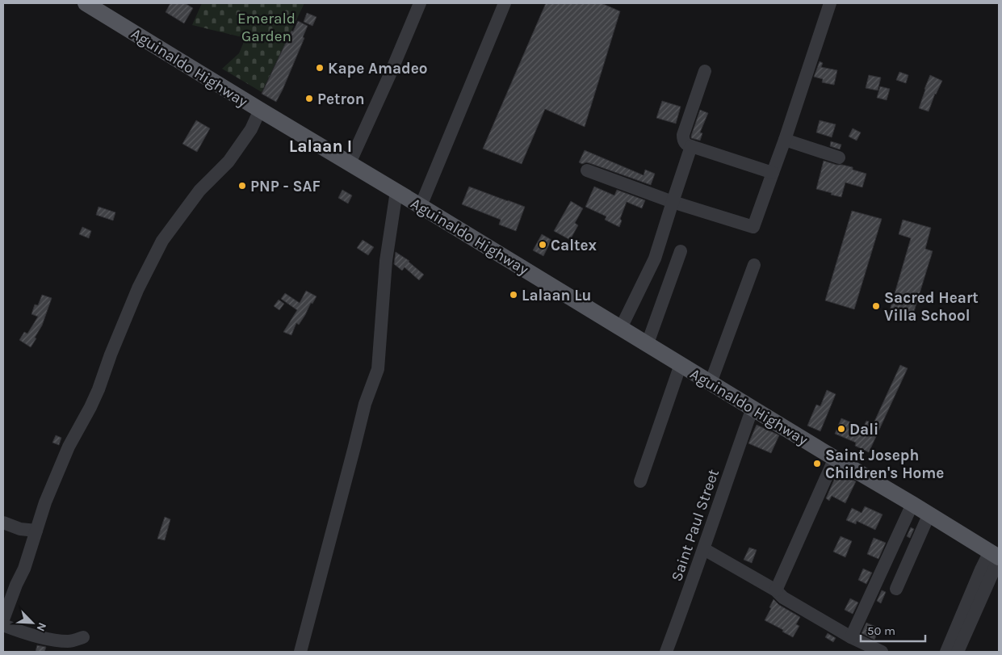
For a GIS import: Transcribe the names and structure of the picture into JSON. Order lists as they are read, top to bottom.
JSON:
{
  "streets": {
    "main road": ["Aguinaldo Highway"],
    "street": ["Saint Paul Street"]
  },
  "crossings": [
    ["Aguinaldo Highway", "Saint Paul Street"]
  ],
  "districts": ["Lalaan I"],
  "parks": ["Emerald Garden"],
  "places": [
    "Kape Amadeo",
    "Petron",
    "PNP - SAF",
    "Caltex",
    "Lalaan Lu",
    "Sacred Heart Villa School",
    "Dali",
    "Saint Joseph Children's Home"
  ],
  "scale_bar": "50 m",
  "north": "bottom right"
}
